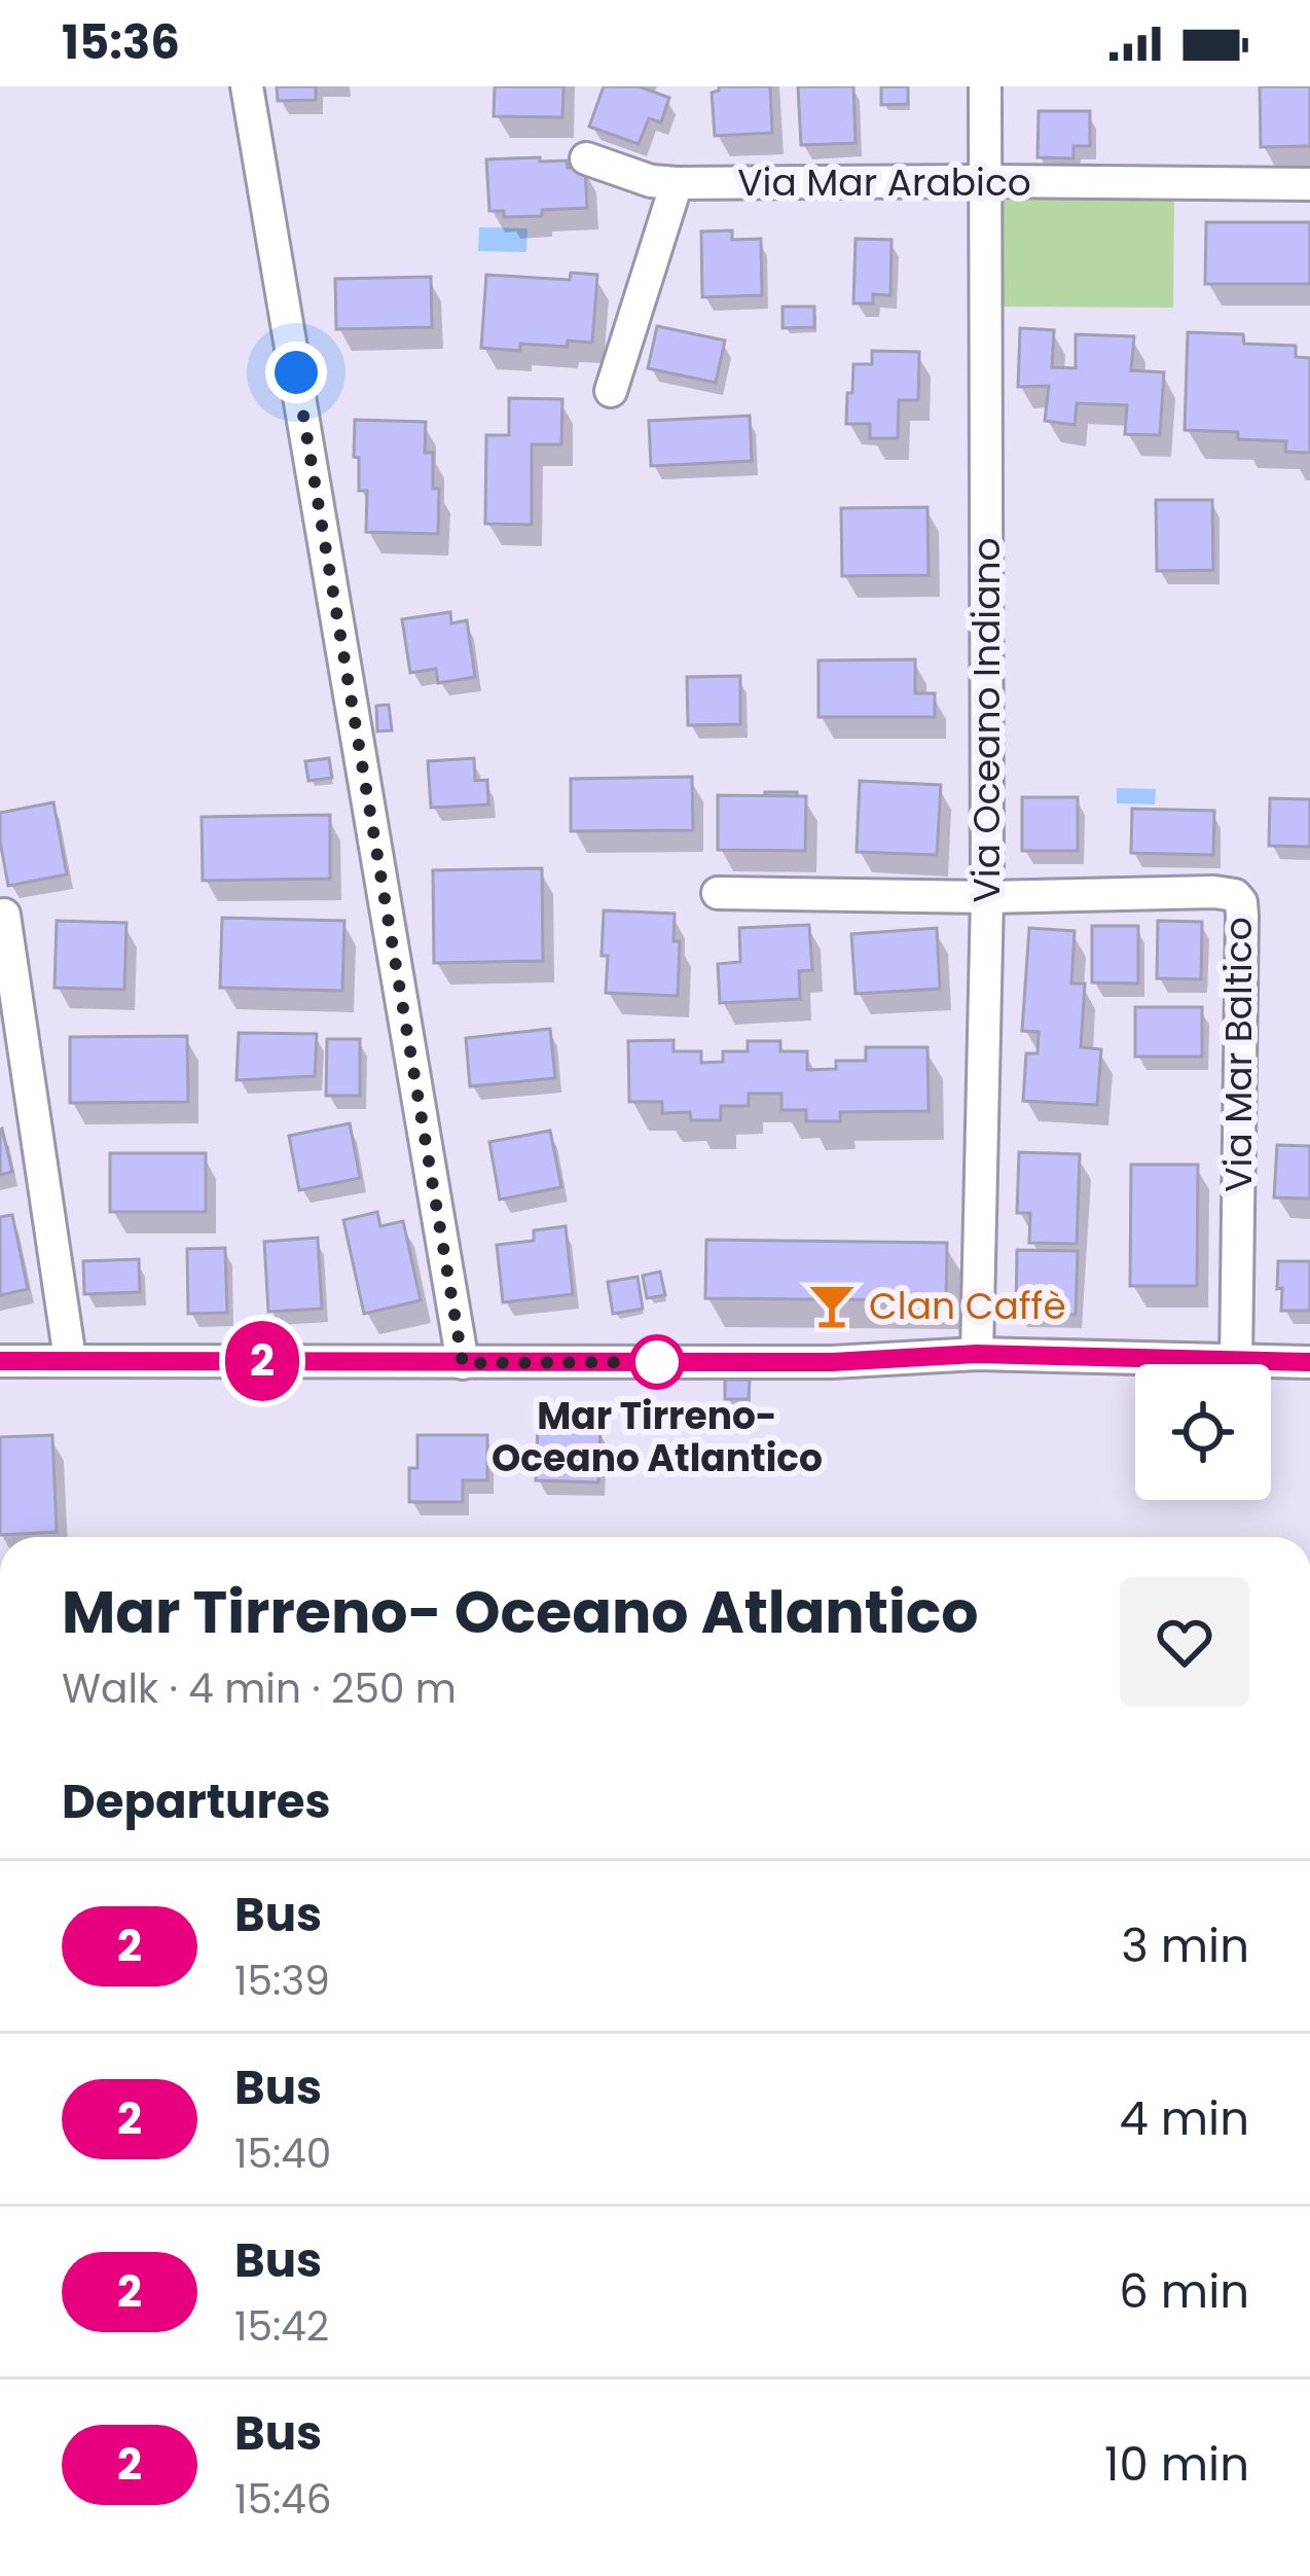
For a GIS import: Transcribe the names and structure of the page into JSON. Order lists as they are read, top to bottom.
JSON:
{
  "streets": {
    "street": ["Via Mar Arabico", "Via Oceano Indiano", "Via Mar Baltico"]
  },
  "crossings": [
    ["Via Mar Arabico", "Via Oceano Indiano"],
    ["Via Oceano Indiano", "Via Mar Baltico"]
  ],
  "places": {
    "bar": ["Clan Caffè"],
    "other": ["Mar Tirreno- Oceano Atlantico"]
  },
  "lines": ["bus line 2"],
  "page": {
    "status": "15:36",
    "on_map": "2",
    "heading": [
      ["Mar Tirreno- Oceano Atlantico", "Walk · 4 min · 250 m"],
      "Departures"
    ],
    "list": [
      {
        "mark": "2",
        "name": "Bus",
        "note": "15:39",
        "value": "3 min"
      },
      {
        "mark": "2",
        "name": "Bus",
        "note": "15:40",
        "value": "4 min"
      },
      {
        "mark": "2",
        "name": "Bus",
        "note": "15:42",
        "value": "6 min"
      },
      {
        "mark": "2",
        "name": "Bus",
        "note": "15:46",
        "value": "10 min"
      }
    ]
  }
}
